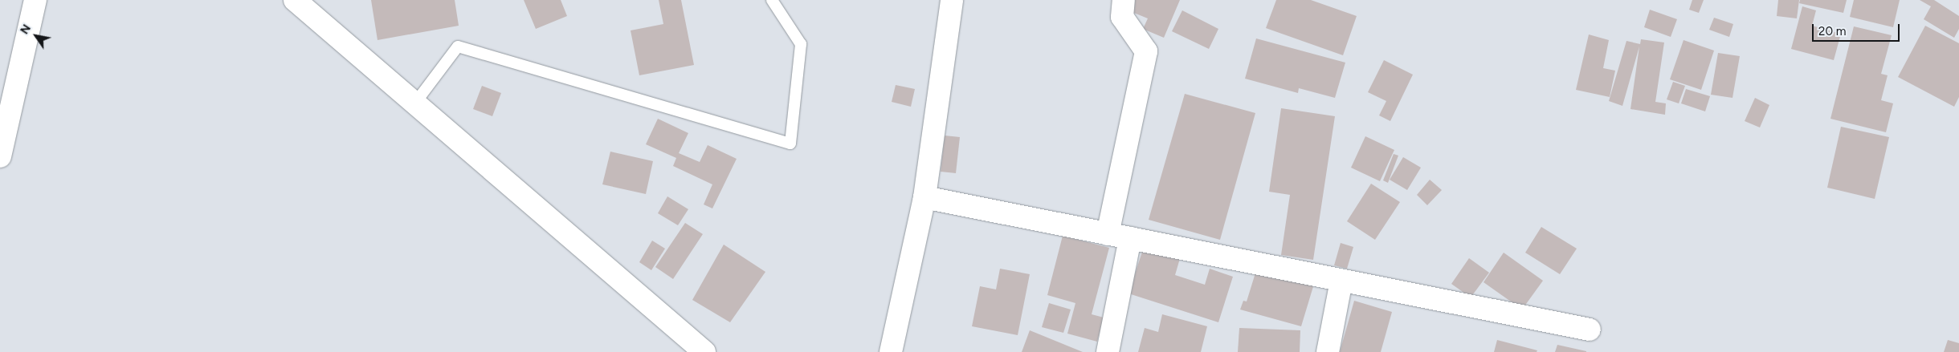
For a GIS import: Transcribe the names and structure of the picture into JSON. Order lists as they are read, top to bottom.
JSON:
{
  "scale_bar": "20 m",
  "north": "top left"
}
